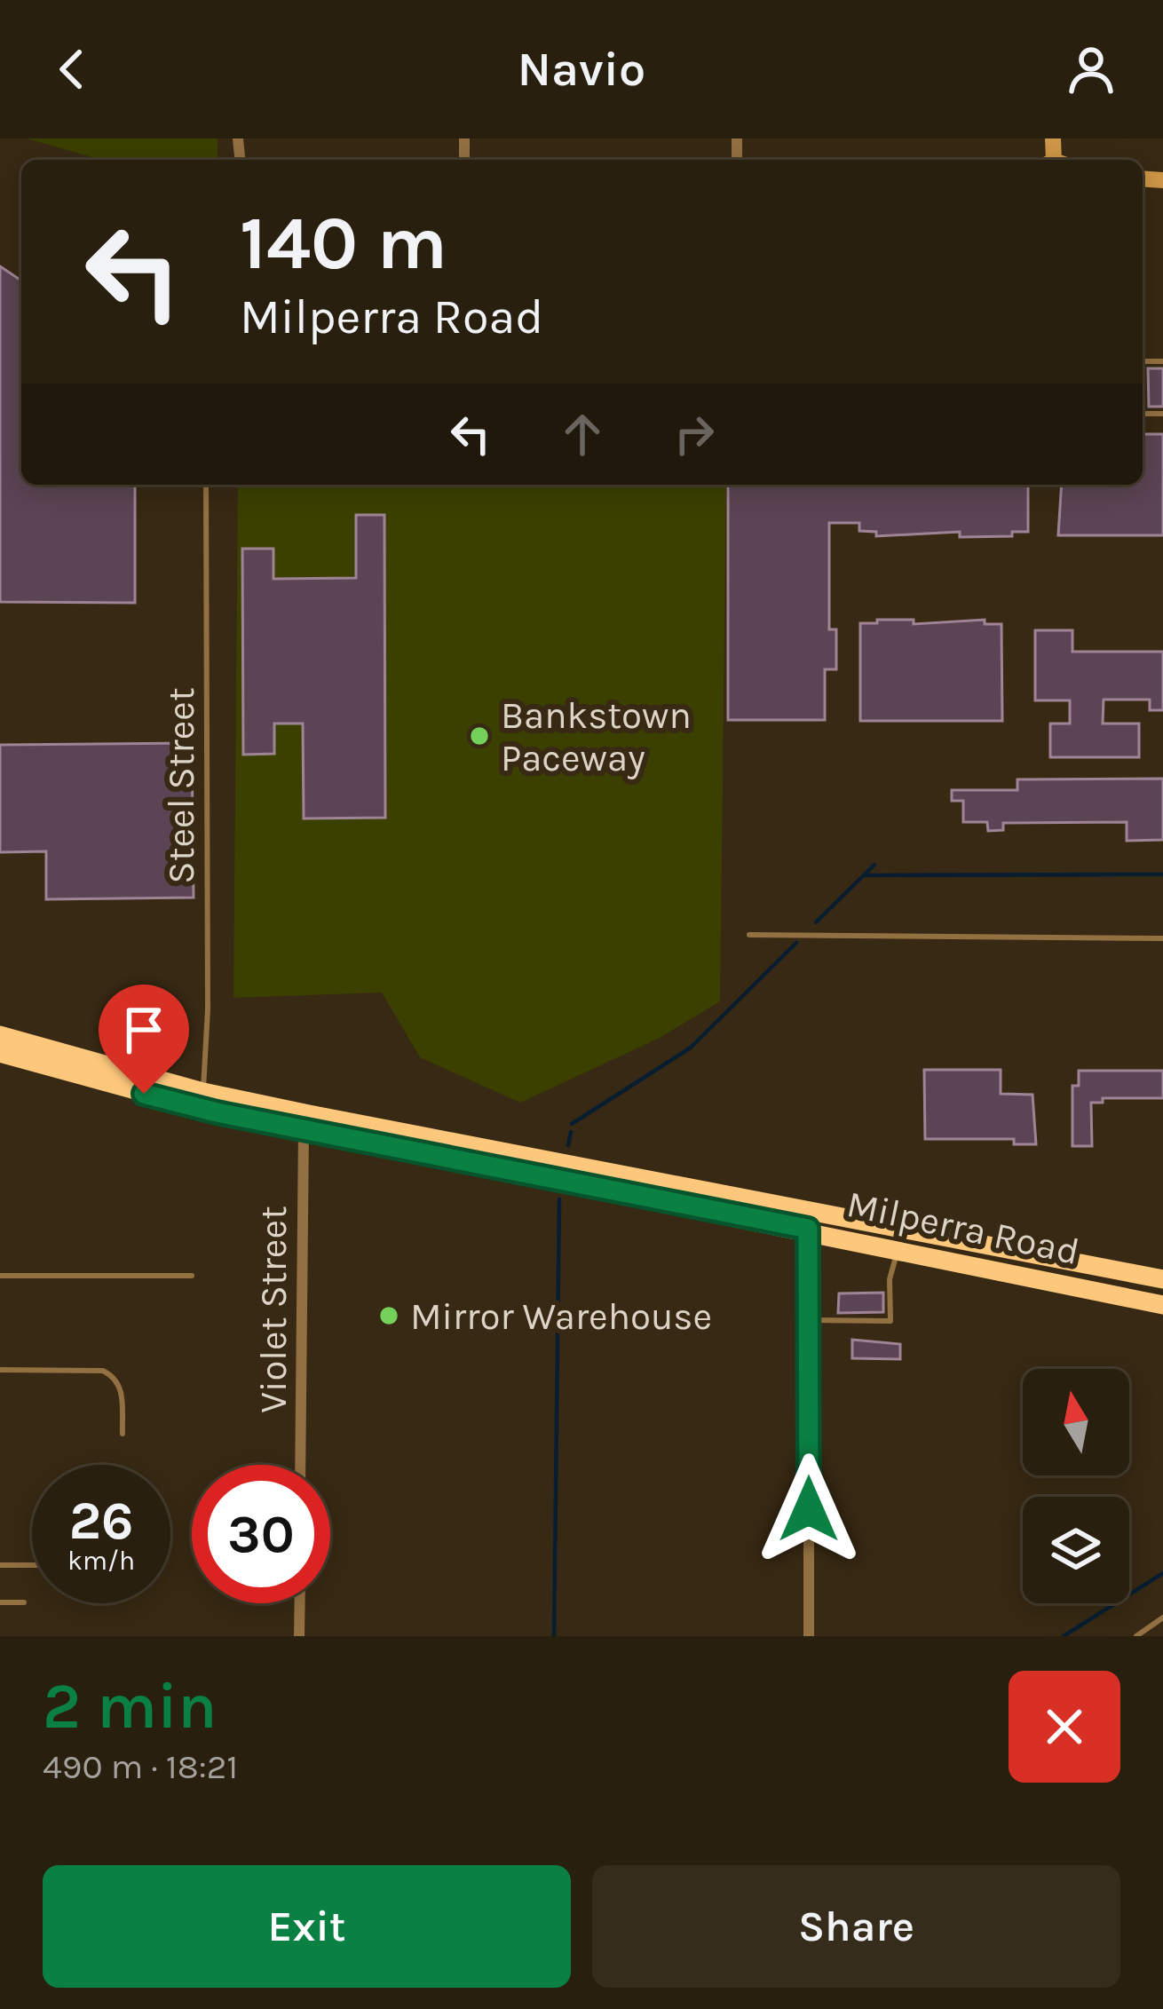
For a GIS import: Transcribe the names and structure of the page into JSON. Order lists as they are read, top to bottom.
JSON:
{
  "streets": {
    "highway": ["Milperra Road"],
    "street": ["Violet Street"],
    "lane": ["Steel Street"]
  },
  "crossings": [
    ["Steel Street", "Milperra Road"],
    ["Milperra Road", "Violet Street"]
  ],
  "places": ["Bankstown Paceway", "Mirror Warehouse"],
  "north": "top",
  "page": {
    "header": "Navio",
    "turn": ["140 m", "Milperra Road"],
    "speed": "26 km/h",
    "limit": "30",
    "heading": ["2 min", "490 m · 18:21"],
    "buttons": ["Exit", "Share"]
  }
}
